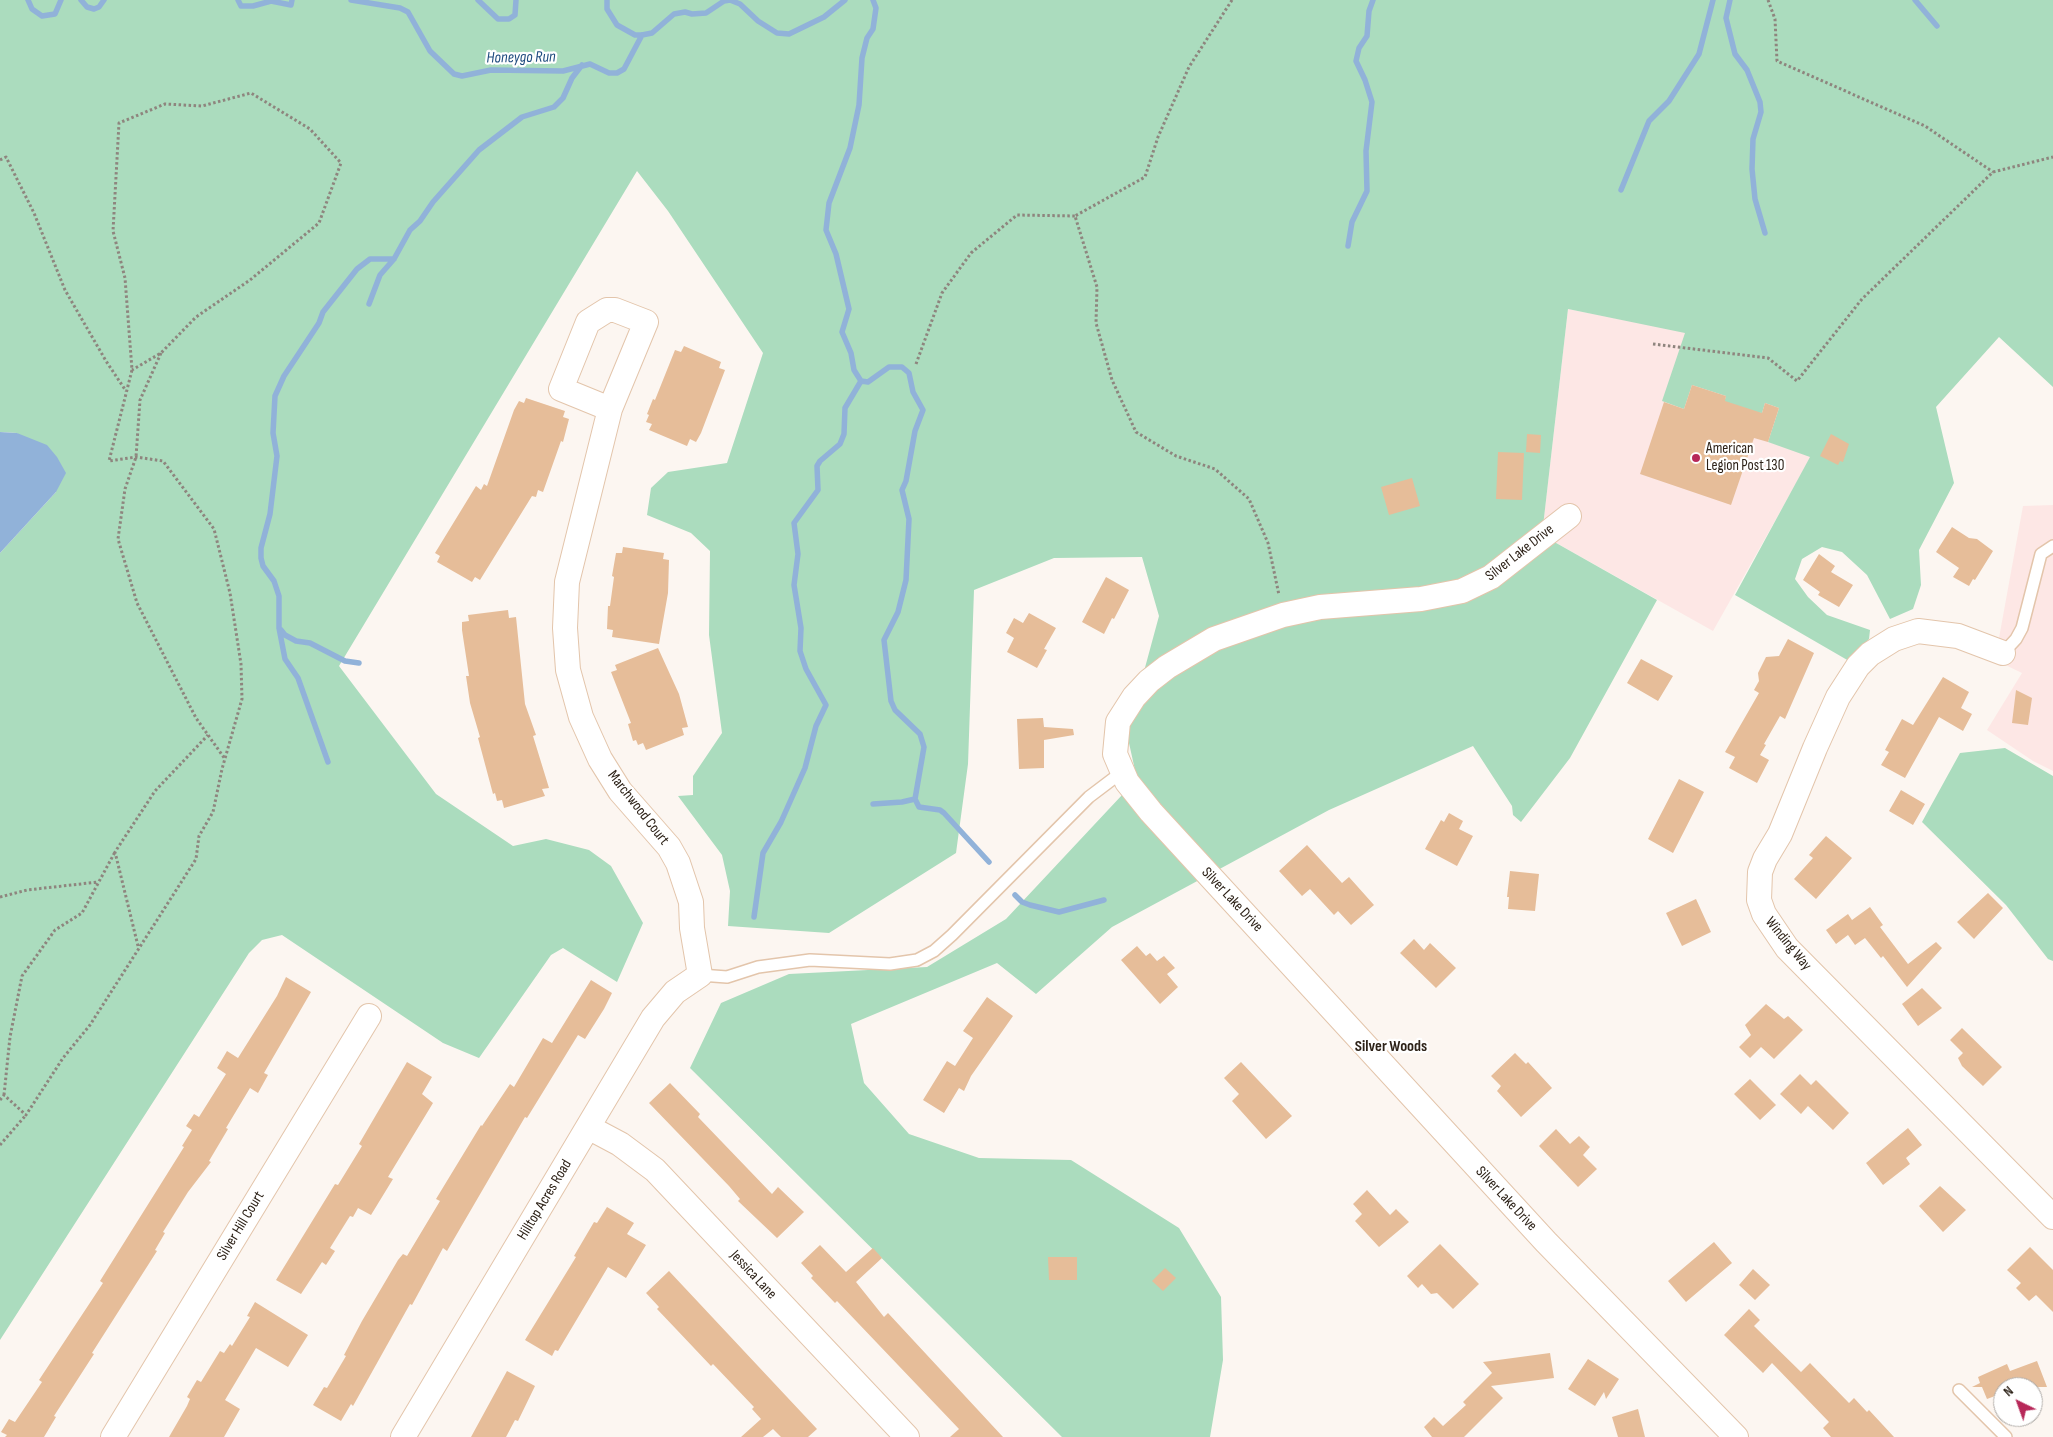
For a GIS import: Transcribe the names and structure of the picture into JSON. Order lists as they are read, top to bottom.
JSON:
{
  "streets": {
    "street": [
      "Silver Lake Drive",
      "Marchwood Court",
      "Winding Way",
      "Hilltop Acres Road",
      "Silver Hill Court",
      "Jessica Lane"
    ]
  },
  "crossings": [
    ["Marchwood Court", "Hilltop Acres Road"],
    ["Hilltop Acres Road", "Jessica Lane"]
  ],
  "districts": ["Silver Woods"],
  "water": ["Honeygo Run"],
  "places": ["American Legion Post 130"],
  "north": "top left"
}
